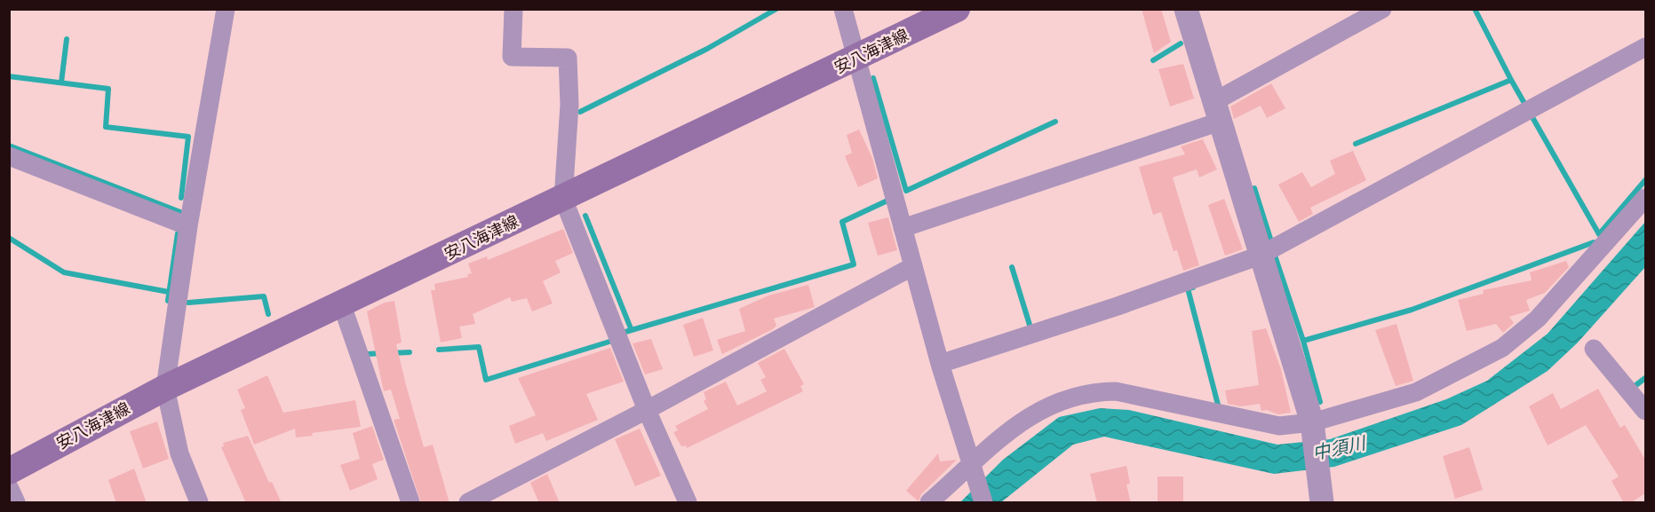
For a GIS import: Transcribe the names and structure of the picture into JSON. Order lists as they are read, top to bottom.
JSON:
{
  "streets": {
    "main road": ["安八海津線"]
  },
  "water": ["中須川"]
}
